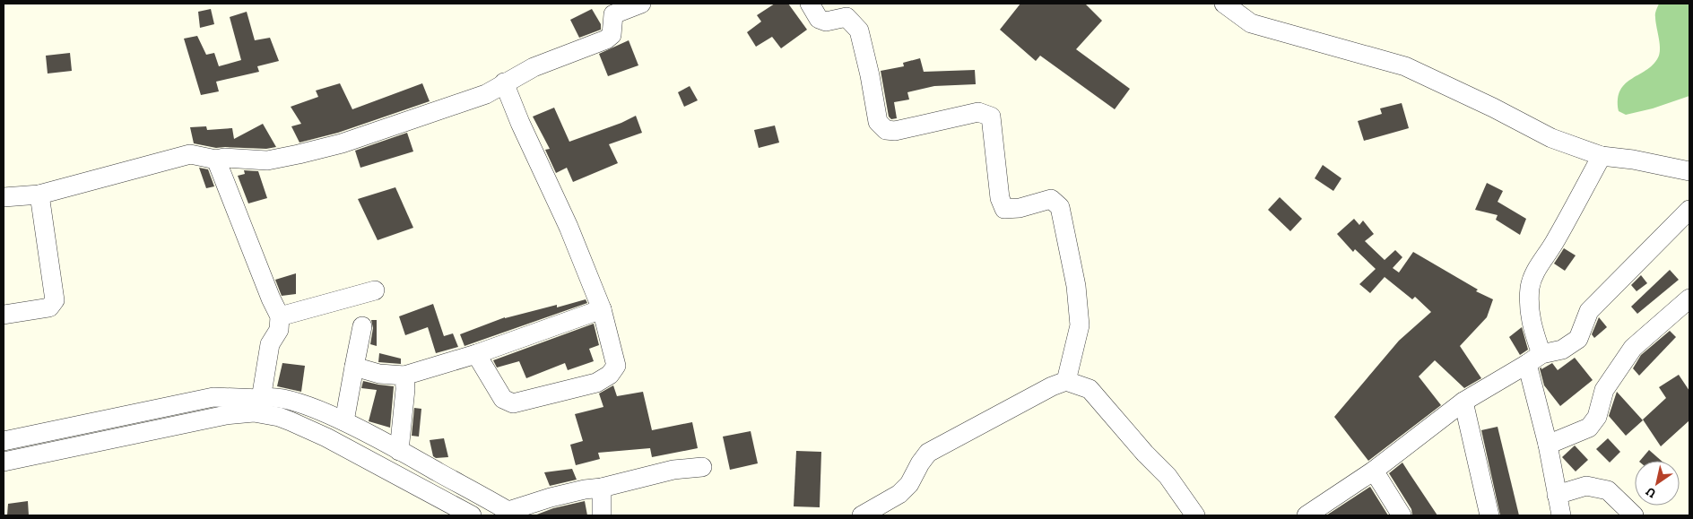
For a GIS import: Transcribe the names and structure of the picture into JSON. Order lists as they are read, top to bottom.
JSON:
{
  "north": "bottom left"
}
